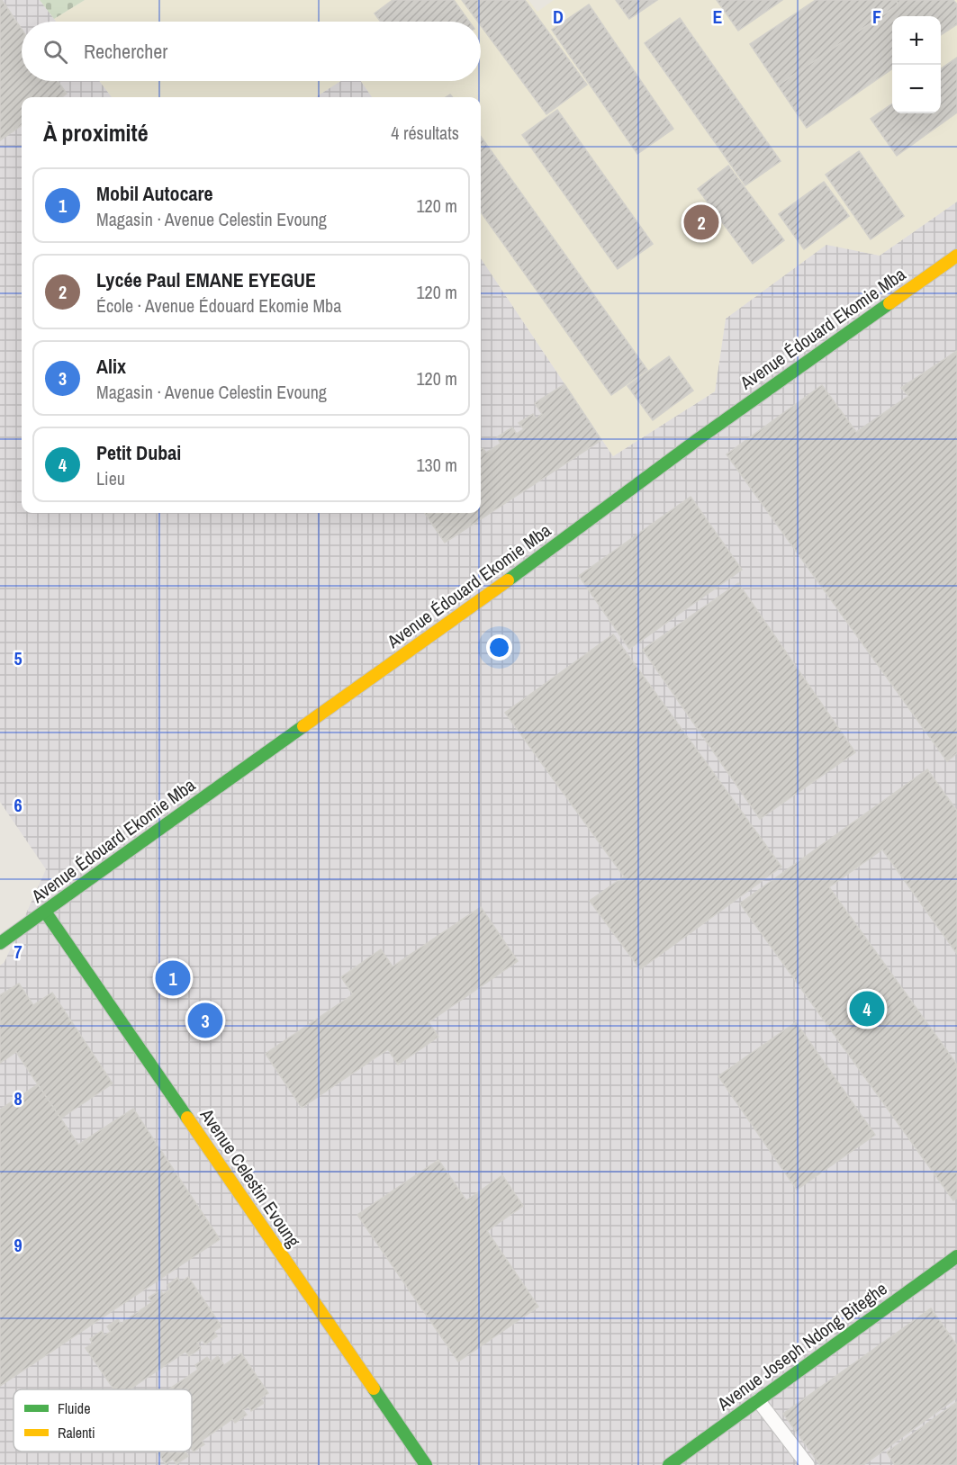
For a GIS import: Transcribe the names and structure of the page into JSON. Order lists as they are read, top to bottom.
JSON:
{
  "streets": {
    "street": ["Avenue Édouard Ekomie Mba", "Avenue Celestin Evoung", "Avenue Joseph Ndong Biteghe"]
  },
  "crossings": [
    ["Avenue Édouard Ekomie Mba", "Avenue Celestin Evoung"]
  ],
  "legend": ["Fluide", "Ralenti"],
  "page": {
    "map_buttons": ["+", "−"],
    "search": "Rechercher",
    "heading": ["À proximité", "4 résultats"],
    "list": [
      {
        "mark": "1",
        "name": "Mobil Autocare",
        "note": "Magasin · Avenue Celestin Evoung",
        "value": "120 m"
      },
      {
        "mark": "2",
        "name": "Lycée Paul EMANE EYEGUE",
        "note": "École · Avenue Édouard Ekomie Mba",
        "value": "120 m"
      },
      {
        "mark": "3",
        "name": "Alix",
        "note": "Magasin · Avenue Celestin Evoung",
        "value": "120 m"
      },
      {
        "mark": "4",
        "name": "Petit Dubai",
        "note": "Lieu",
        "value": "130 m"
      }
    ],
    "pins": [
      "2",
      "1",
      "4",
      "3"
    ]
  },
  "grid": {
    "columns": ["D", "E", "F"],
    "rows": [
      "5",
      "6",
      "7",
      "8",
      "9"
    ]
  }
}
